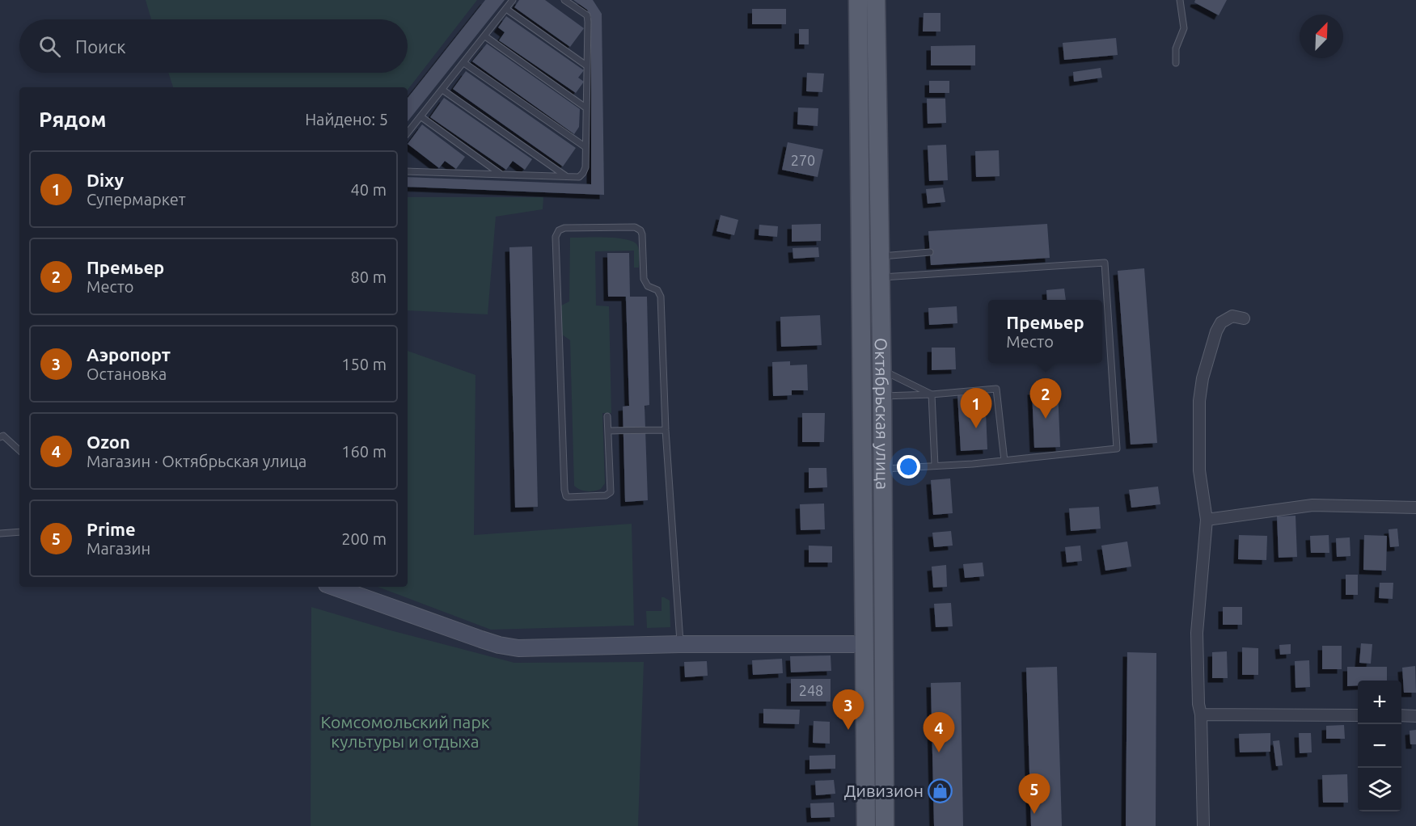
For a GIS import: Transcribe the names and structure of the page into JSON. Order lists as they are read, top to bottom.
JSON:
{
  "streets": {
    "main road": ["Октябрьская улица"]
  },
  "parks": ["Комсомольский парк культуры и отдыха"],
  "places": {
    "shop": ["Дивизион"]
  },
  "house_numbers": ["270", "248"],
  "north": "top right",
  "page": {
    "search": "Поиск",
    "heading": ["Рядом", "Найдено: 5"],
    "list": [
      {
        "mark": "1",
        "name": "Dixy",
        "note": "Супермаркет",
        "value": "40 m"
      },
      {
        "mark": "2",
        "name": "Премьер",
        "note": "Место",
        "value": "80 m"
      },
      {
        "mark": "3",
        "name": "Аэропорт",
        "note": "Остановка",
        "value": "150 m"
      },
      {
        "mark": "4",
        "name": "Ozon",
        "note": "Магазин · Октябрьская улица",
        "value": "160 m"
      },
      {
        "mark": "5",
        "name": "Prime",
        "note": "Магазин",
        "value": "200 m"
      }
    ],
    "popup": ["Премьер", "Место"],
    "pins": [
      "2",
      "1",
      "3",
      "4",
      "5"
    ],
    "map_buttons": ["+", "−"]
  }
}
